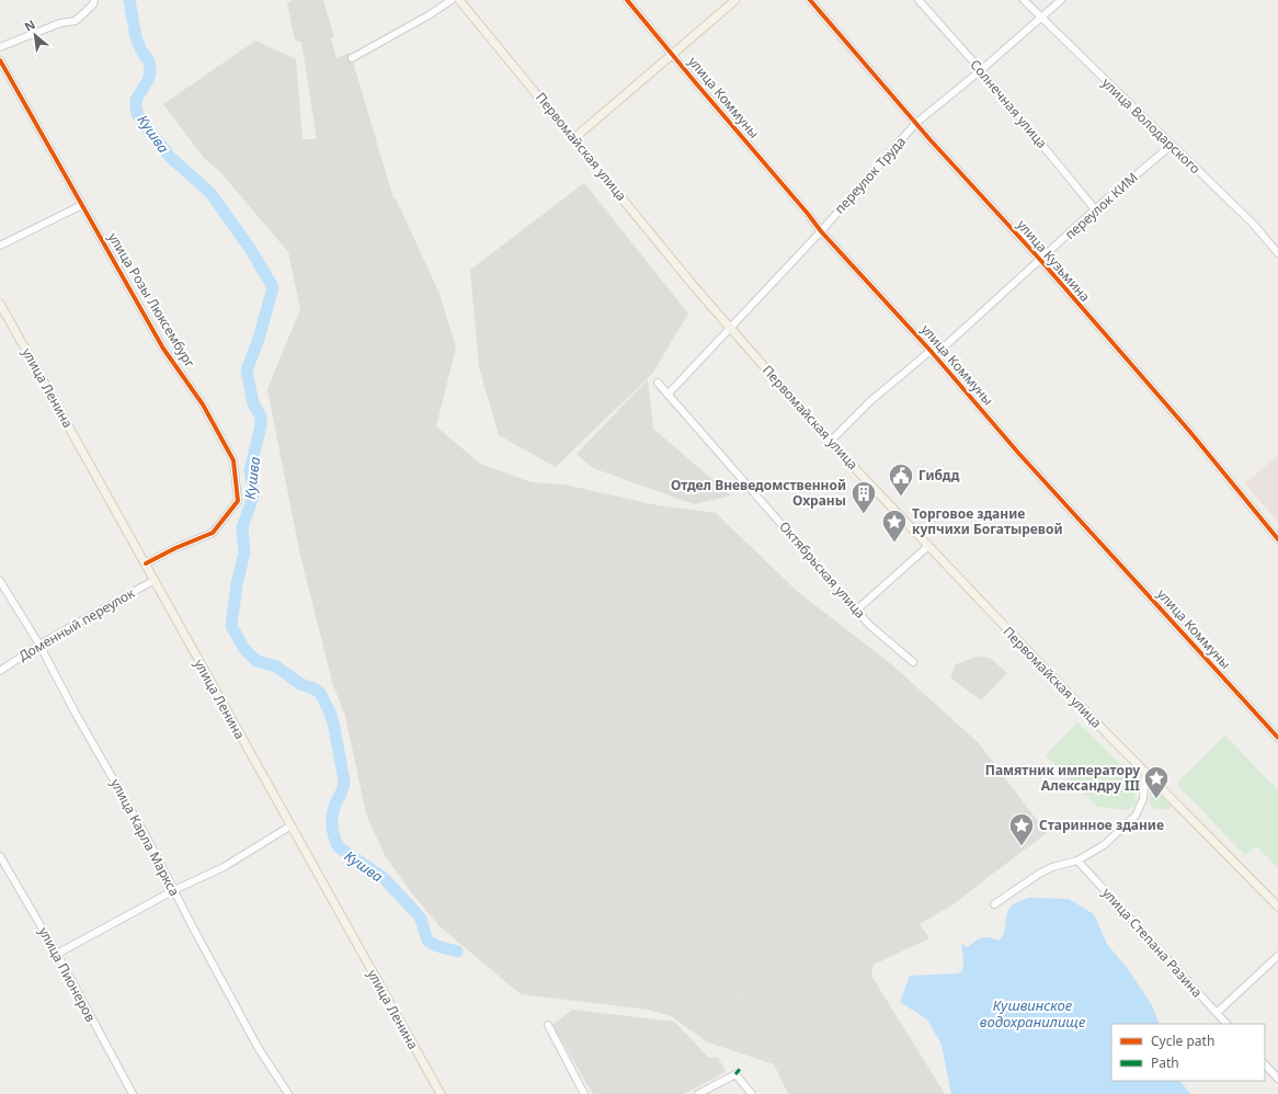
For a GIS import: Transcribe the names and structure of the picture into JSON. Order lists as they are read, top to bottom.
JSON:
{
  "streets": {
    "main road": ["Первомайская улица", "улица Ленина"],
    "street": [
      "улица Коммуны",
      "Солнечная улица",
      "улица Володарского",
      "переулок Труда",
      "переулок КИМ",
      "улица Кузьмина",
      "улица Розы Люксембург",
      "Октябрьская улица",
      "Доменный переулок",
      "улица Карла Маркса",
      "улица Степана Разина",
      "улица Пионеров"
    ]
  },
  "crossings": [
    ["улица Коммуны", "переулок Труда"],
    ["улица Коммуны", "переулок КИМ"],
    ["Солнечная улица", "переулок Труда"],
    ["Солнечная улица", "переулок КИМ"],
    ["улица Володарского", "переулок Труда"],
    ["улица Володарского", "переулок КИМ"],
    ["Первомайская улица", "переулок Труда"],
    ["Первомайская улица", "переулок КИМ"],
    ["переулок Труда", "улица Кузьмина"],
    ["переулок Труда", "Октябрьская улица"],
    ["переулок КИМ", "улица Кузьмина"],
    ["улица Розы Люксембург", "улица Ленина"],
    ["улица Ленина", "Доменный переулок"],
    ["Доменный переулок", "улица Карла Маркса"]
  ],
  "water": ["Кушва", "Кушвинское водохранилище"],
  "places": {
    "public building": ["Гибдд"],
    "building": ["Отдел Вневедомственной Охраны"],
    "place": ["Торговое здание купчихи Богатыревой", "Памятник императору Александру III", "Старинное здание"]
  },
  "legend": ["Cycle path", "Path"],
  "north": "top left"
}
